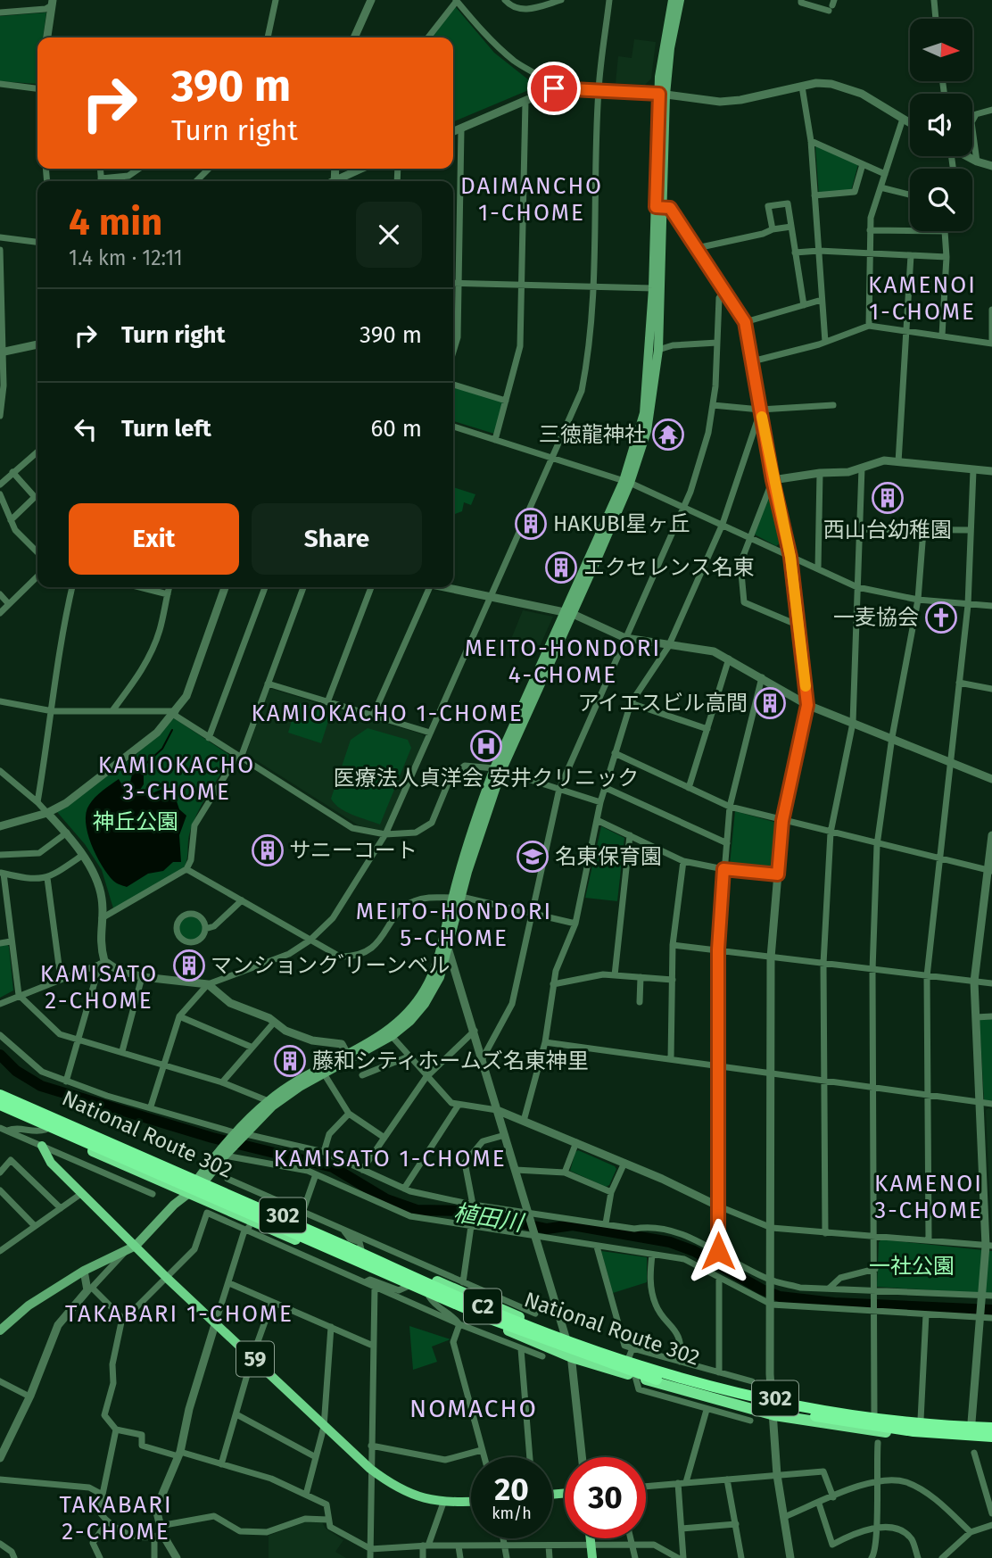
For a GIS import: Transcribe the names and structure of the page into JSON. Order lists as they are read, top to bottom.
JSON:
{
  "streets": {
    "highway": ["National Route 302", "302", "C2"],
    "main road": ["59"]
  },
  "crossings": [
    ["National Route 302", "C2"]
  ],
  "districts": [
    "DAIMANCHO 1-CHOME",
    "KAMENOI 1-CHOME",
    "MEITO-HONDORI 4-CHOME",
    "KAMIOKACHO 1-CHOME",
    "KAMIOKACHO 3-CHOME",
    "MEITO-HONDORI 5-CHOME",
    "KAMISATO 2-CHOME",
    "KAMISATO 1-CHOME",
    "KAMENOI 3-CHOME",
    "TAKABARI 1-CHOME",
    "NOMACHO",
    "TAKABARI 2-CHOME"
  ],
  "water": ["植田川"],
  "parks": ["神丘公園", "一社公園"],
  "places": {
    "temple": ["三徳龍神社"],
    "building": [
      "西山台幼稚園",
      "HAKUBI星ヶ丘",
      "エクセレンス名東",
      "アイエスビル高間",
      "サニーコート",
      "マンションク ゙リーンベル",
      "藤和シティホームズ名東神里"
    ],
    "church": ["一麦協会"],
    "hospital": ["医療法人貞洋会 安井クリニック"],
    "school or university": ["名東保育園"]
  },
  "north": "right",
  "page": {
    "turn": ["390 m", "Turn right"],
    "heading": ["4 min", "1.4 km · 12:11"],
    "list": [
      {
        "name": "Turn right",
        "value": "390 m"
      },
      {
        "name": "Turn left",
        "value": "60 m"
      }
    ],
    "buttons": ["Exit", "Share"],
    "speed": "20 km/h",
    "limit": "30"
  }
}
